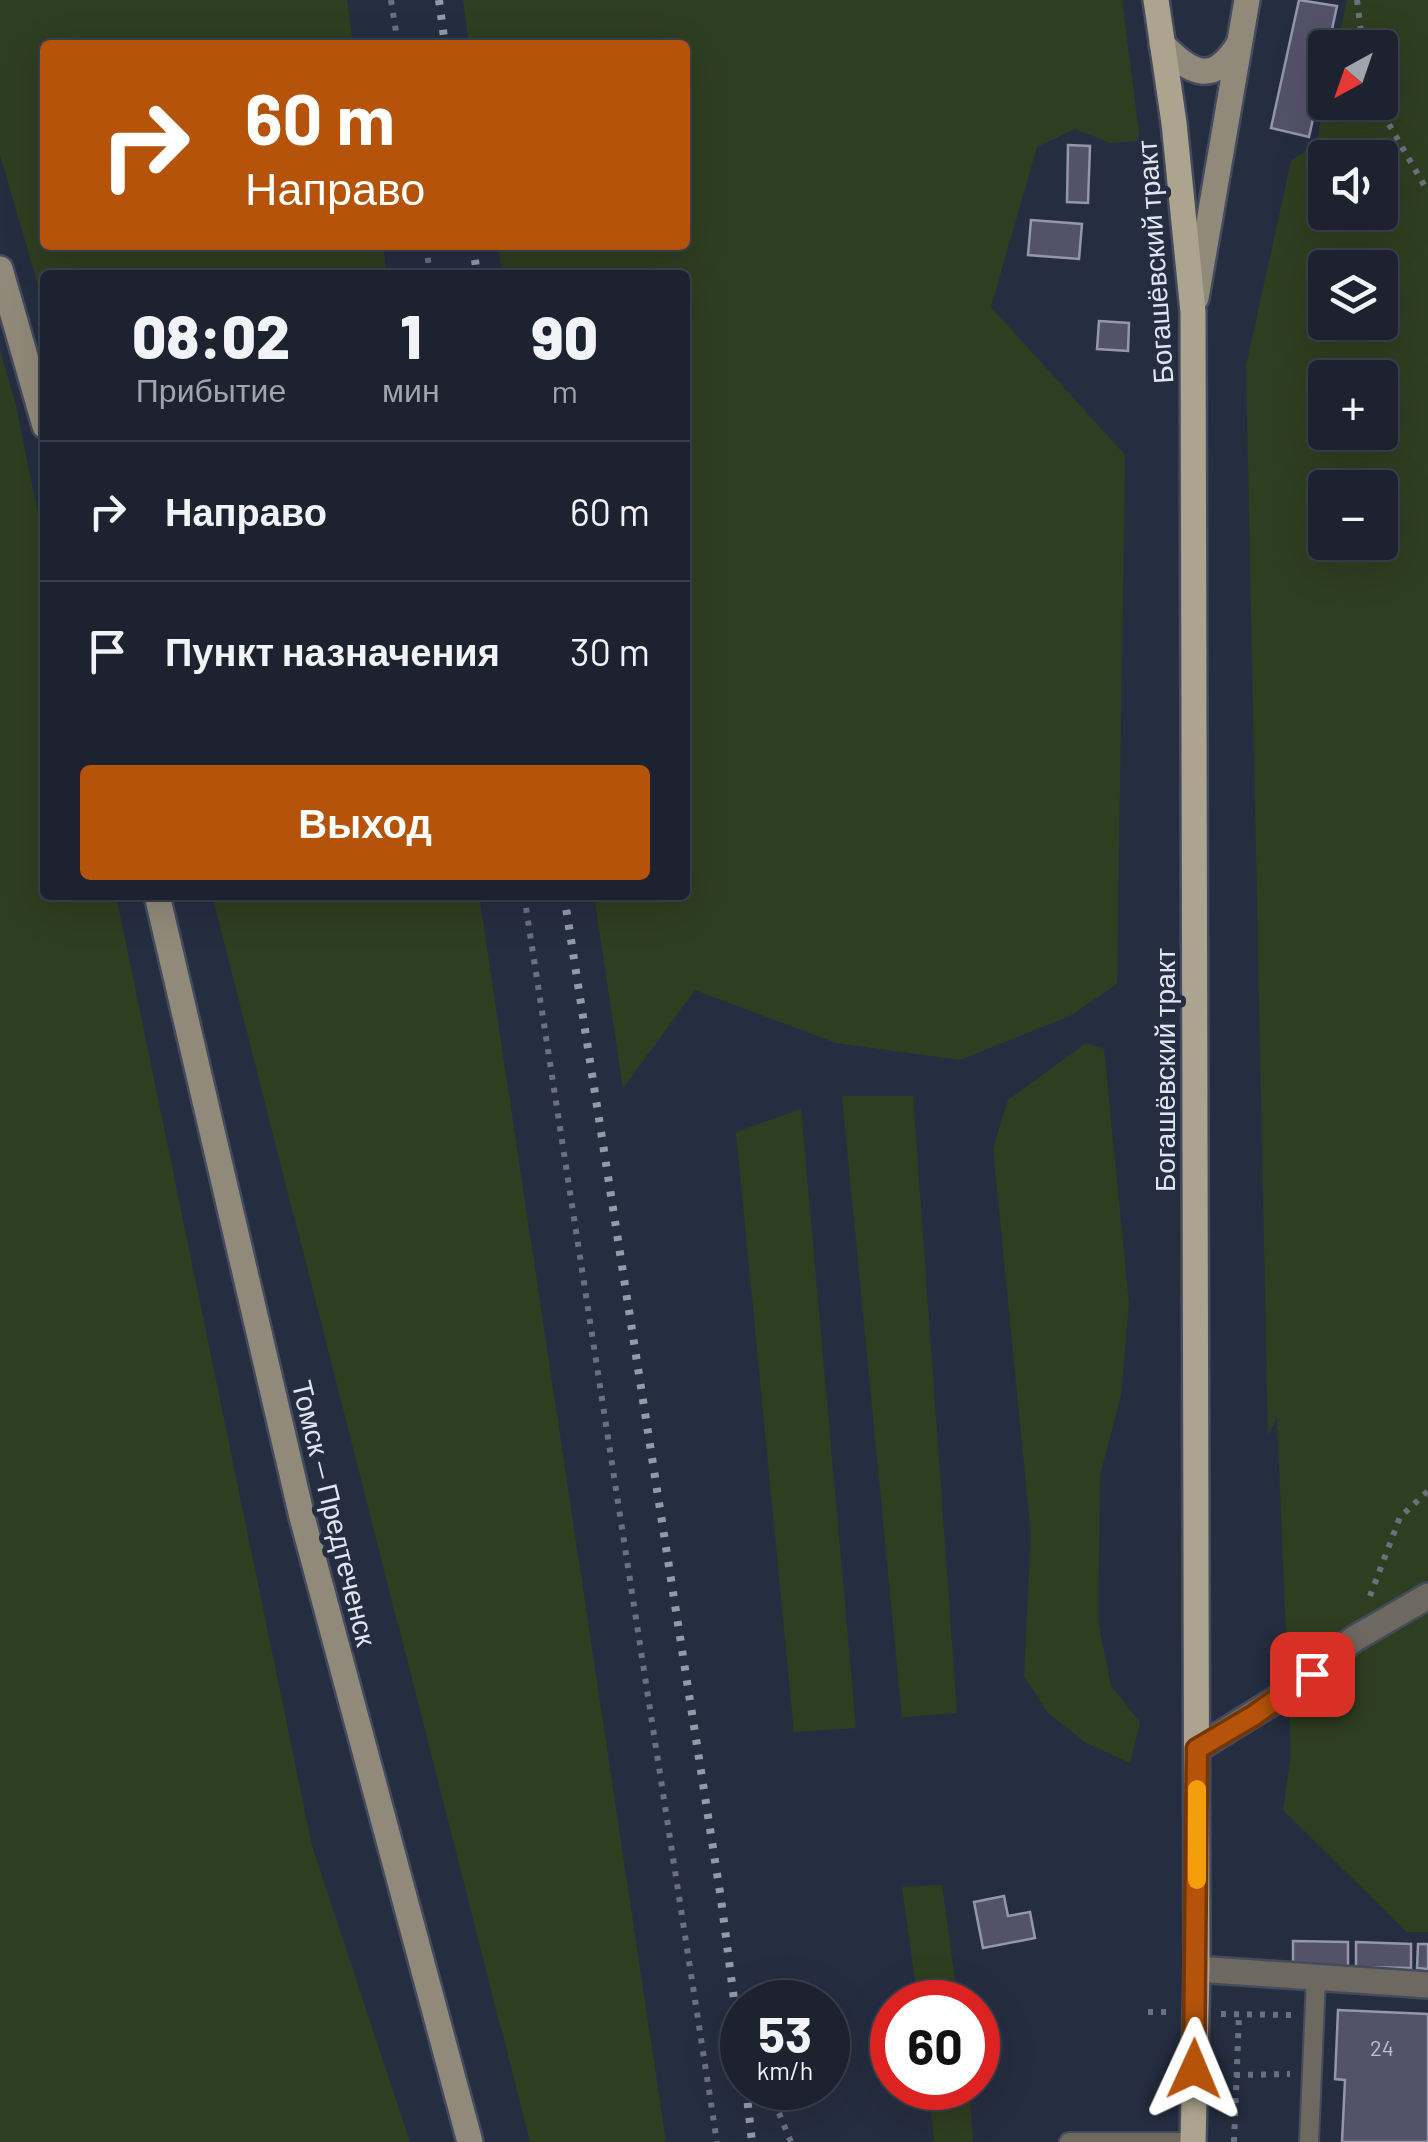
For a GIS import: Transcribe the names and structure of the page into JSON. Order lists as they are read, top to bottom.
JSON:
{
  "streets": {
    "main road": ["Богашёвский тракт", "Томск — Предтеченск"]
  },
  "house_numbers": ["24"],
  "north": "bottom left",
  "page": {
    "map_buttons": ["+", "−"],
    "turn": ["60 m", "Направо"],
    "eta": [
      "08:02",
      "Прибытие",
      "1",
      "мин",
      "90",
      "m"
    ],
    "list": [
      {
        "name": "Направо",
        "value": "60 m"
      },
      {
        "name": "Пункт назначения",
        "value": "30 m"
      }
    ],
    "buttons": "Выход",
    "speed": "53 km/h",
    "limit": "60"
  }
}
